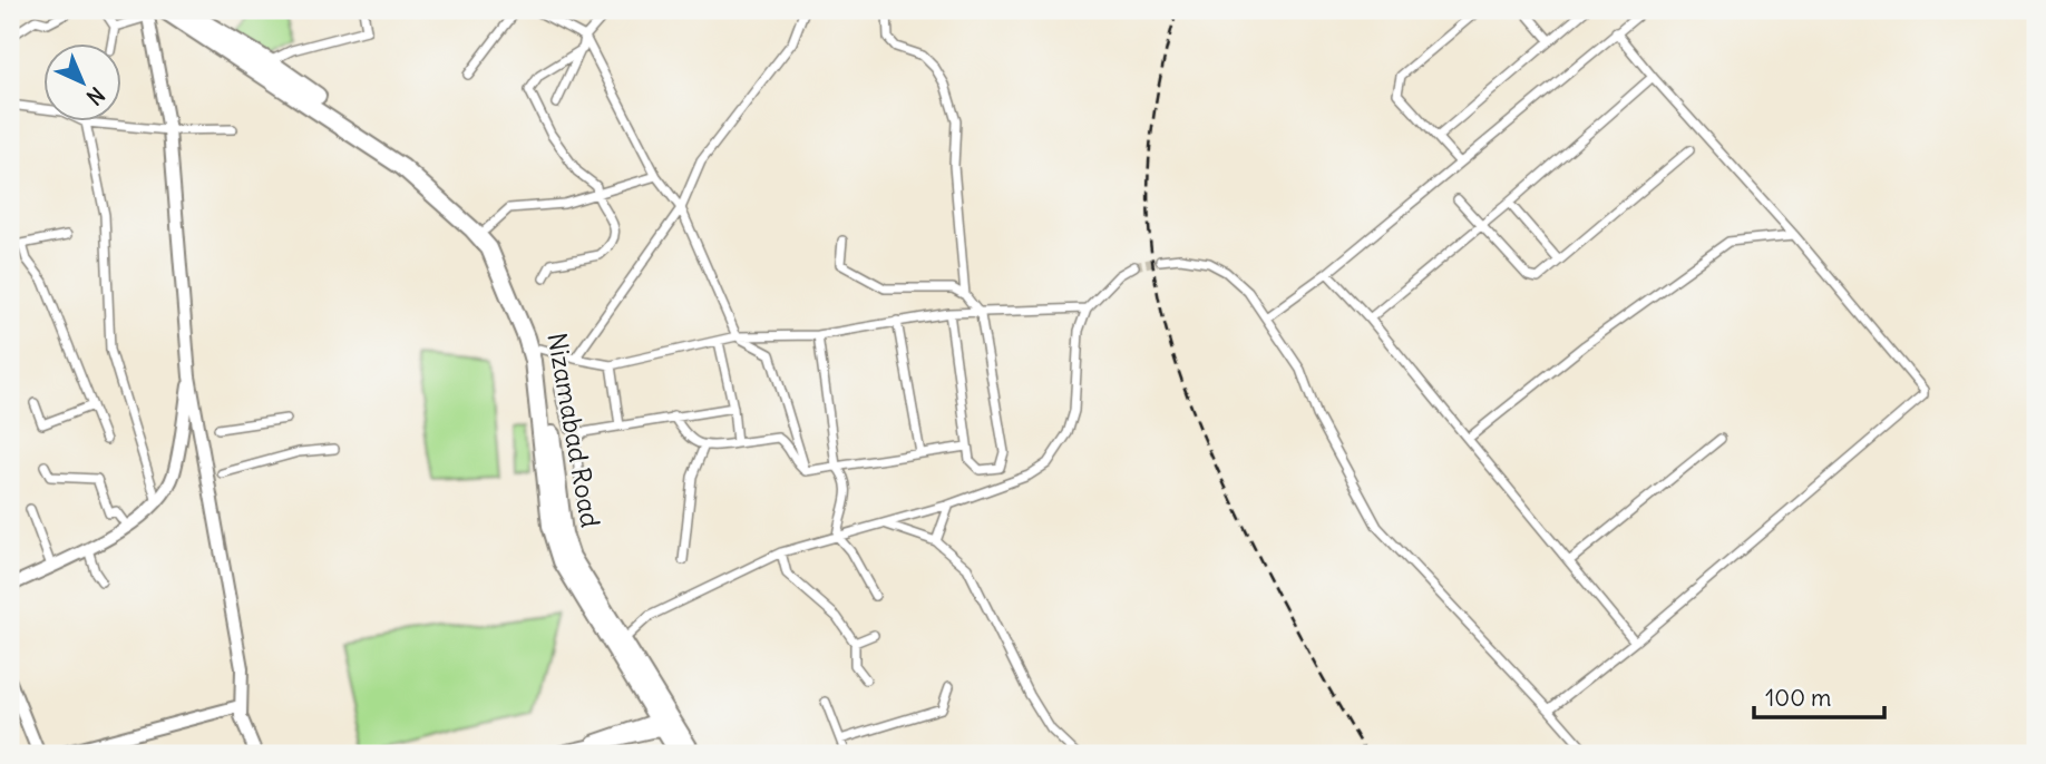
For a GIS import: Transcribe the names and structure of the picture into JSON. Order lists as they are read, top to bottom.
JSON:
{
  "streets": {
    "highway": ["Nizamabad Road"]
  },
  "scale_bar": "100 m",
  "north": "bottom right"
}
